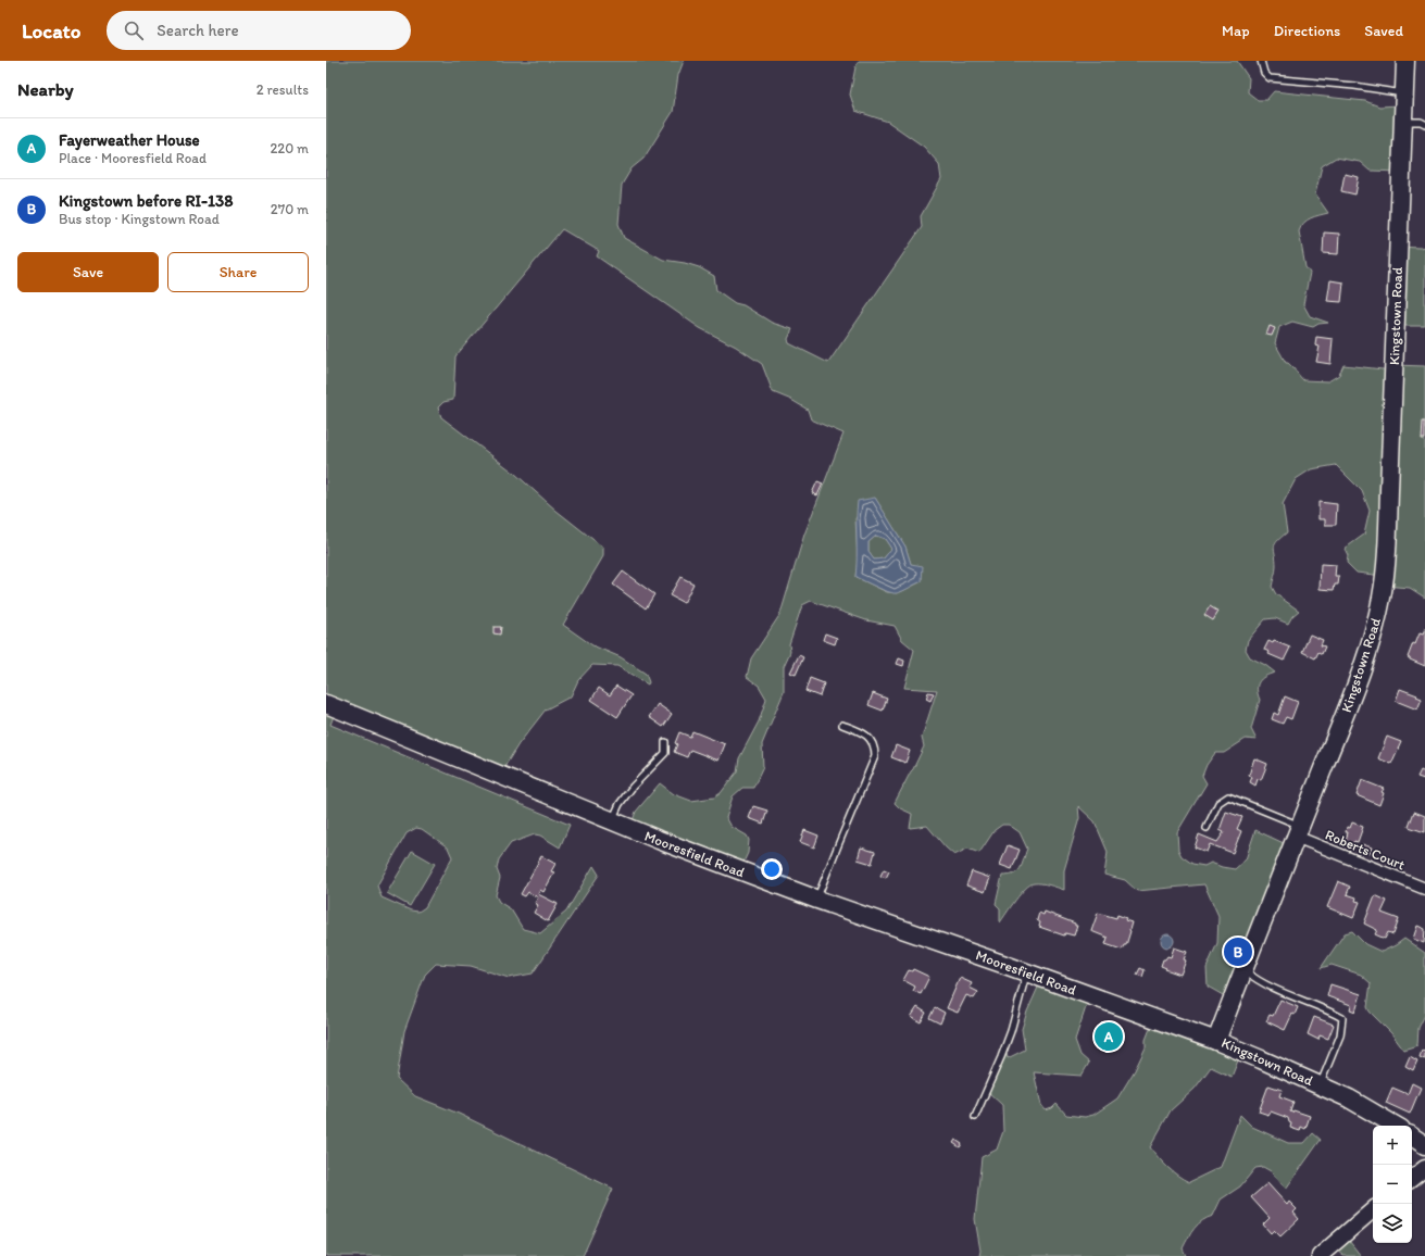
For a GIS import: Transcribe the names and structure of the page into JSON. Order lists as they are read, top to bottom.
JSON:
{
  "streets": {
    "main road": ["Kingstown Road", "Mooresfield Road"],
    "street": ["Roberts Court"]
  },
  "crossings": [
    ["Kingstown Road", "Roberts Court"],
    ["Kingstown Road", "Mooresfield Road"]
  ],
  "page": {
    "header": "Locato",
    "search": "Search here",
    "nav": ["Map", "Directions", "Saved"],
    "heading": ["Nearby", "2 results"],
    "list": [
      {
        "mark": "A",
        "name": "Fayerweather House",
        "note": "Place · Mooresfield Road",
        "value": "220 m"
      },
      {
        "mark": "B",
        "name": "Kingstown before RI-138",
        "note": "Bus stop · Kingstown Road",
        "value": "270 m"
      }
    ],
    "buttons": ["Save", "Share"],
    "pins": ["B", "A"],
    "map_buttons": ["+", "−"]
  }
}
